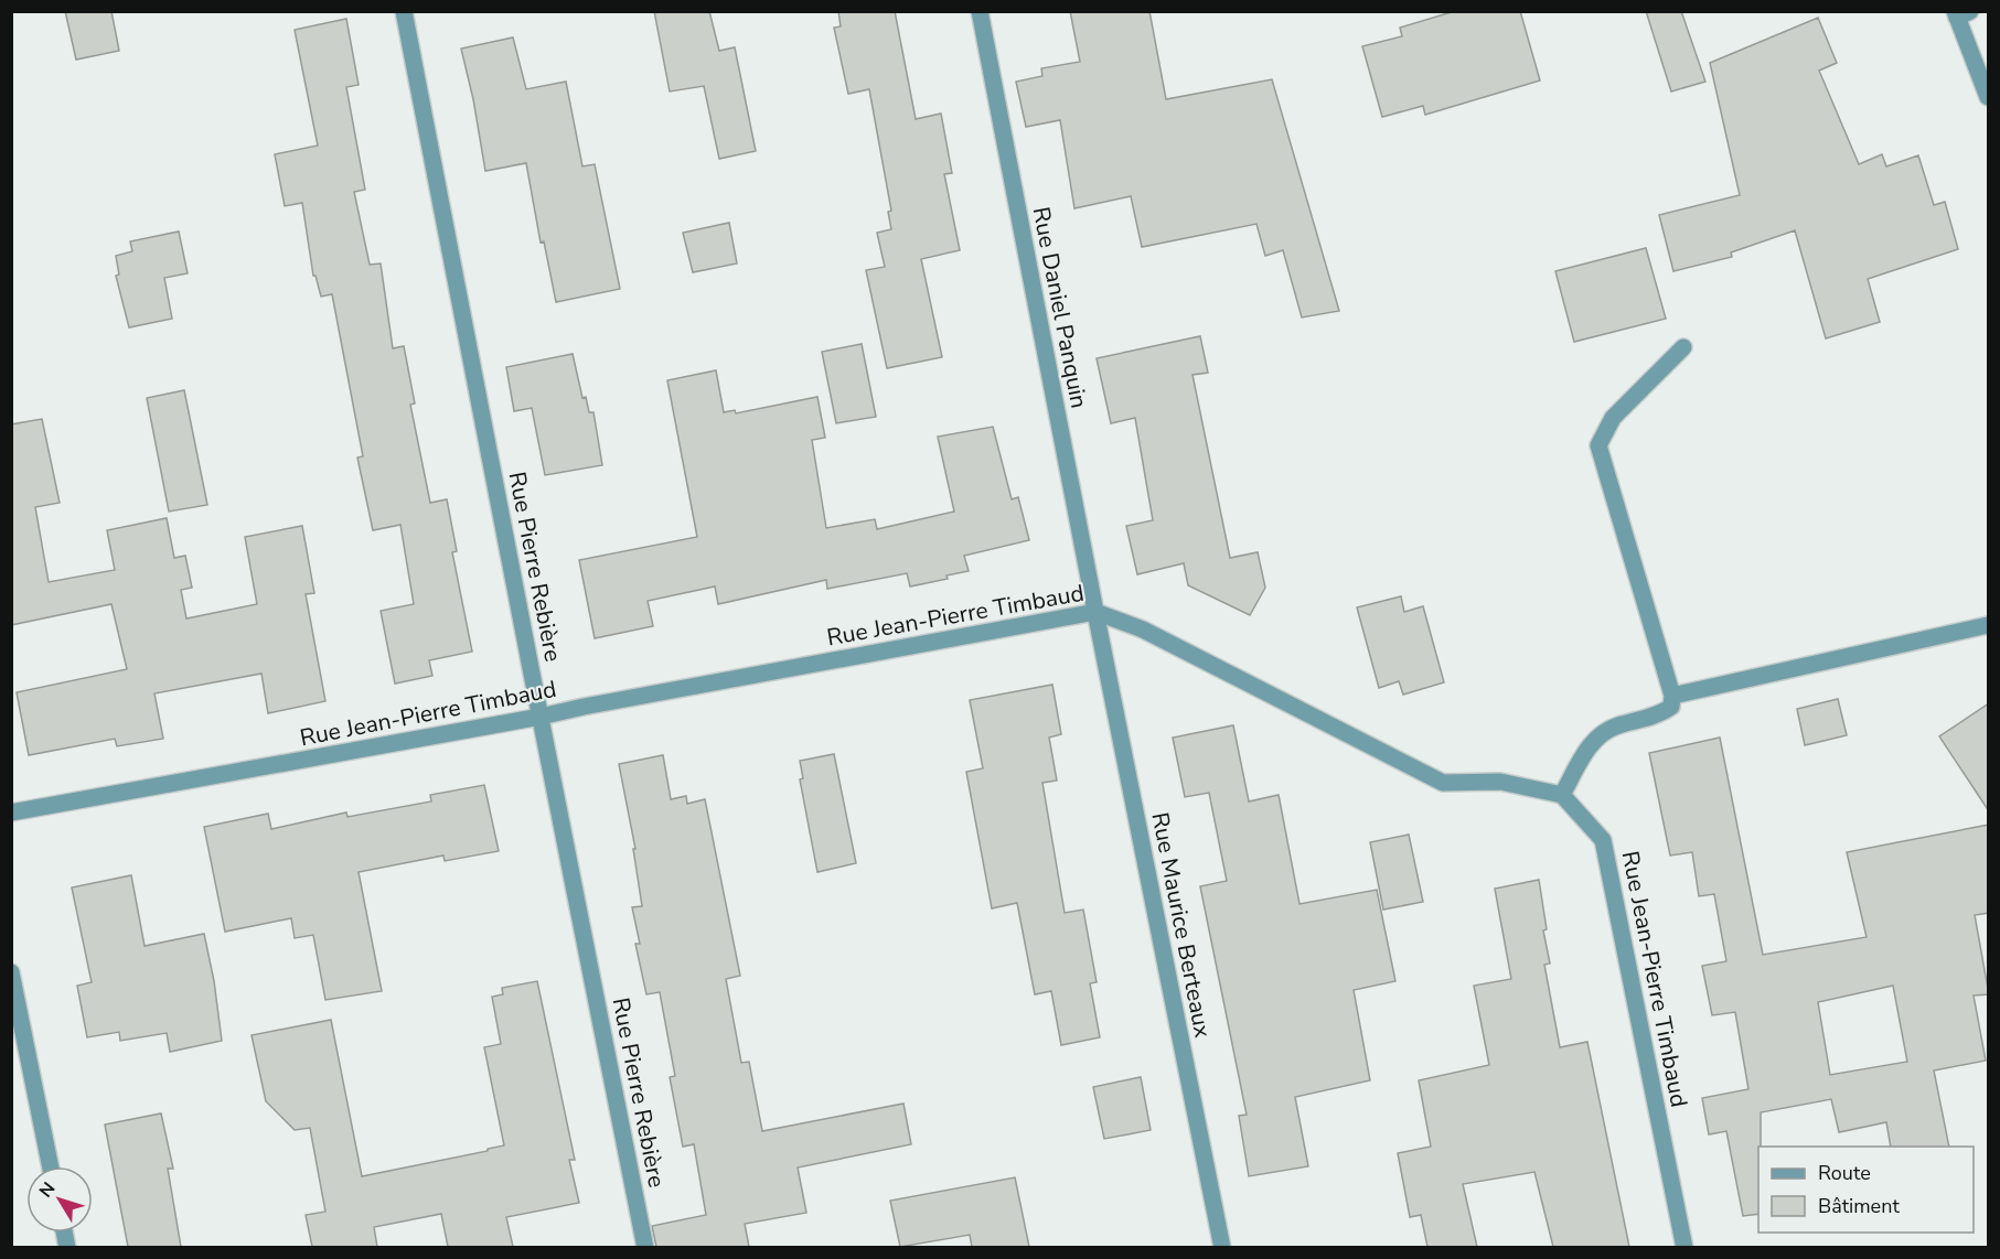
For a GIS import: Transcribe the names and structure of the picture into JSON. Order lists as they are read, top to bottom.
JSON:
{
  "streets": {
    "street": [
      "Rue Daniel Panquin",
      "Rue Pierre Rebière",
      "Rue Jean-Pierre Timbaud",
      "Rue Maurice Berteaux"
    ]
  },
  "crossings": [
    ["Rue Daniel Panquin", "Rue Jean-Pierre Timbaud"],
    ["Rue Daniel Panquin", "Rue Maurice Berteaux"],
    ["Rue Pierre Rebière", "Rue Jean-Pierre Timbaud"],
    ["Rue Jean-Pierre Timbaud", "Rue Maurice Berteaux"]
  ],
  "legend": ["Route", "Bâtiment"],
  "north": "top left"
}
